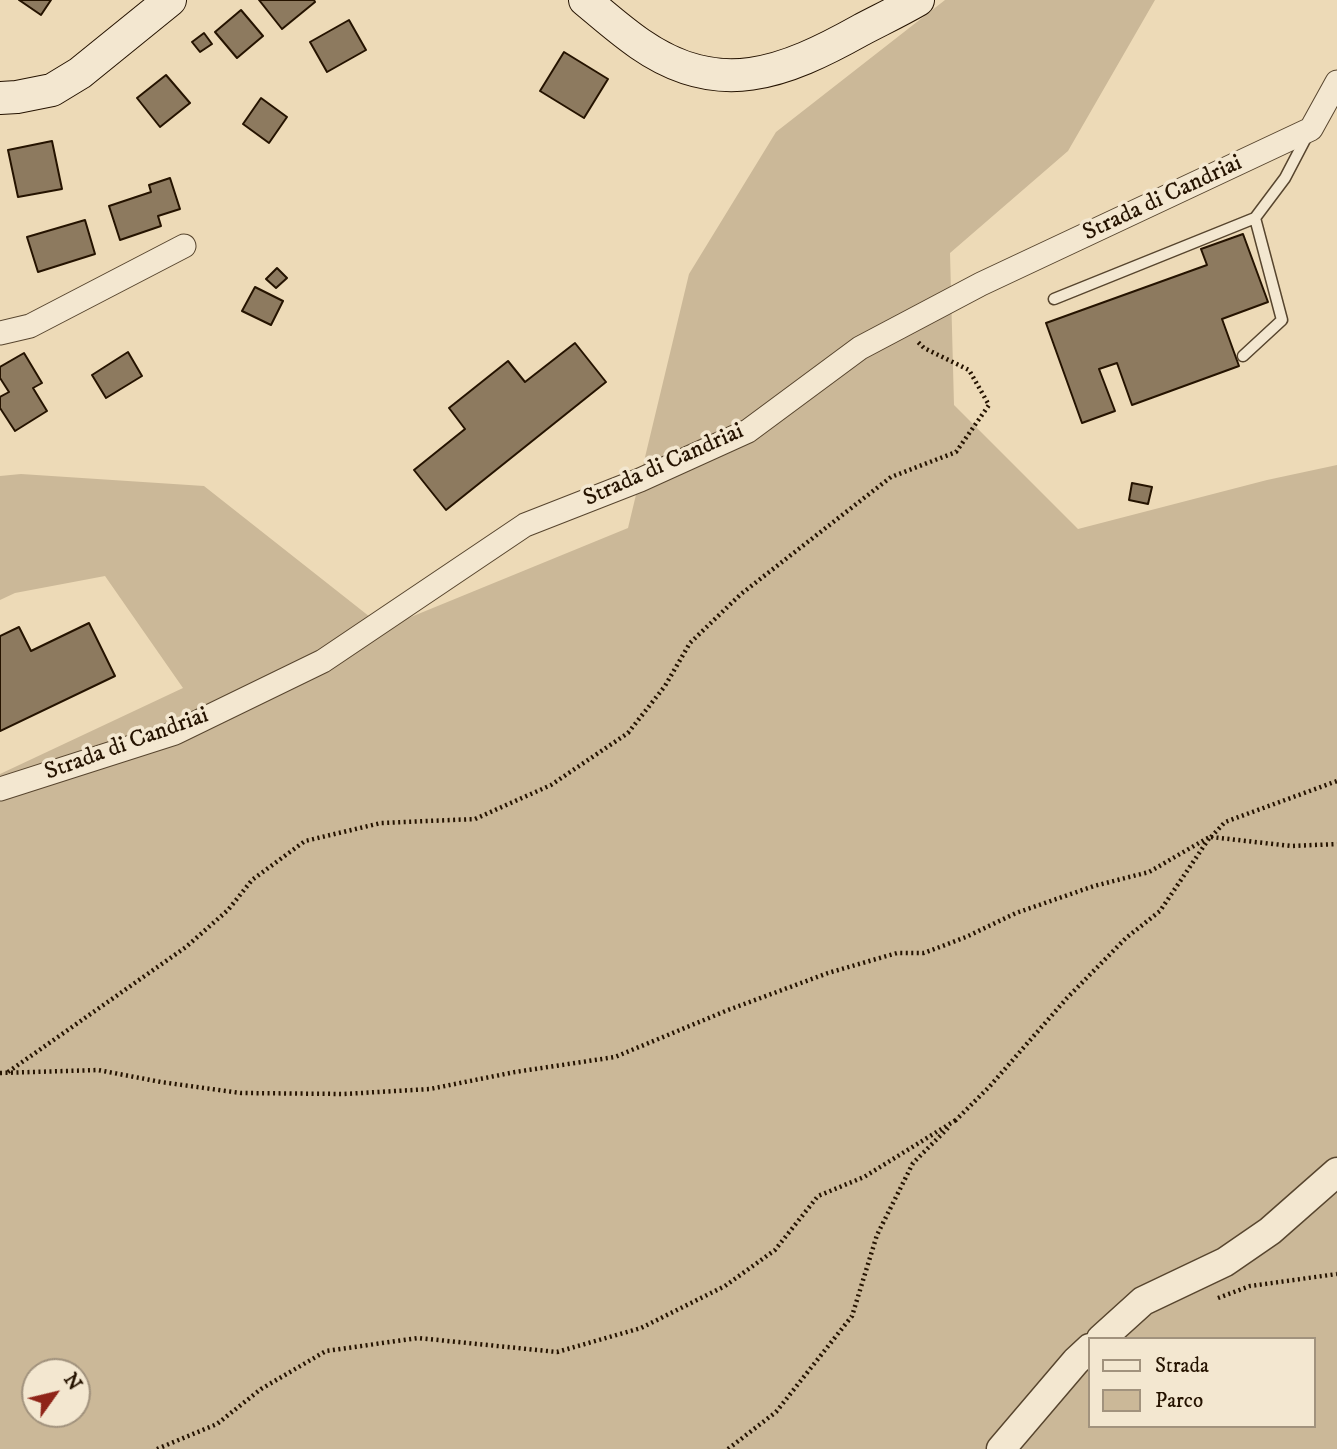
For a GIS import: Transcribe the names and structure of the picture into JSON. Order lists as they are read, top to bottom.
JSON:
{
  "streets": {
    "street": ["Strada di Candriai"]
  },
  "legend": ["Strada", "Parco"],
  "north": "top right"
}
